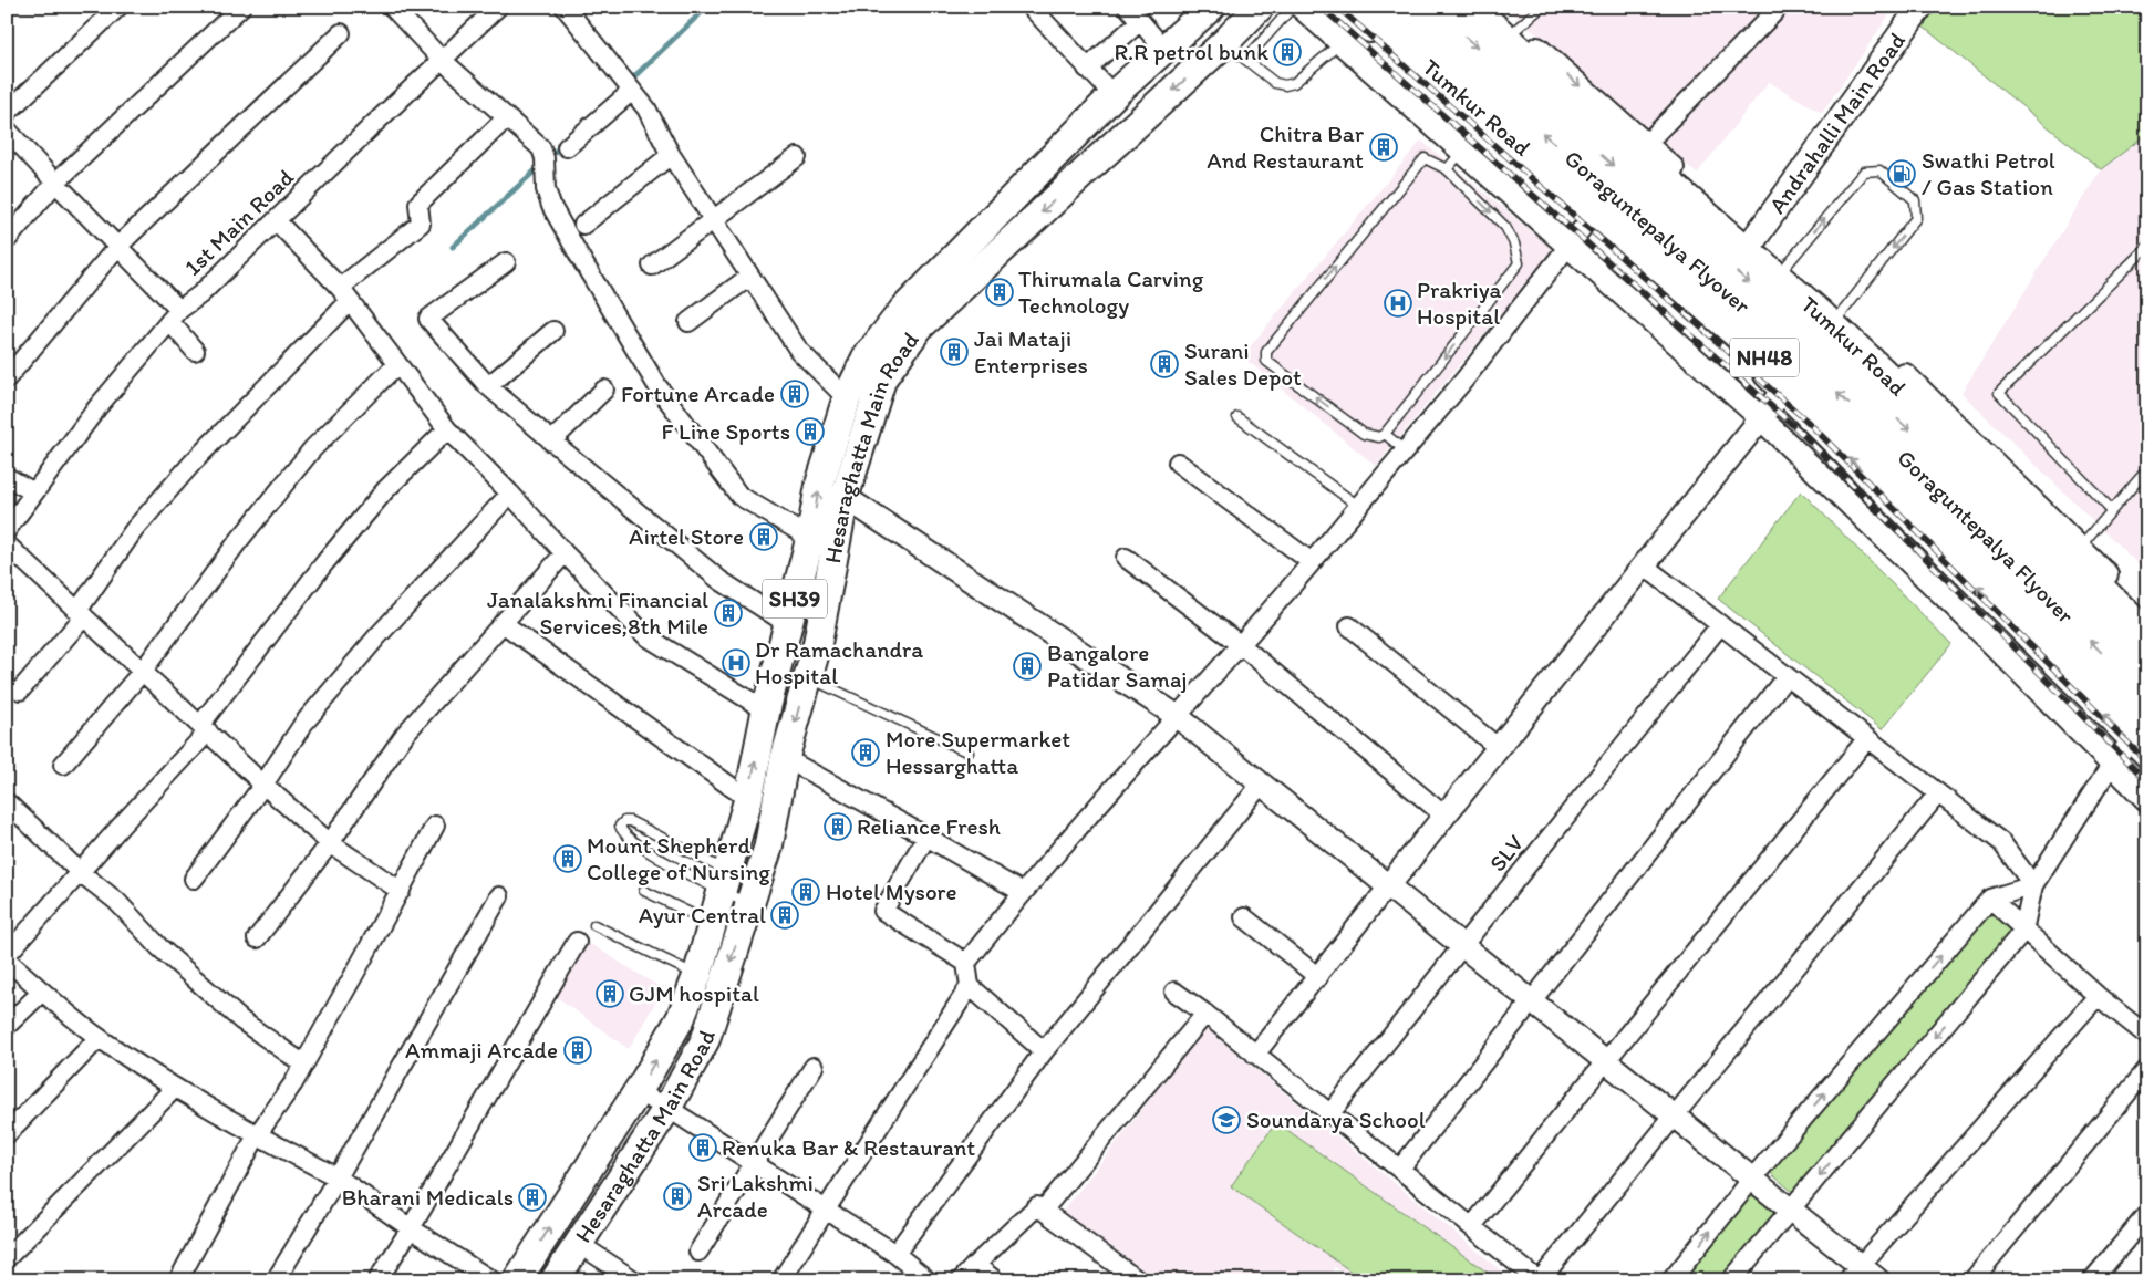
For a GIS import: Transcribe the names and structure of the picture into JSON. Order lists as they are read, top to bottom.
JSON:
{
  "streets": {
    "highway": ["Tumkur Road", "Goraguntepalya Flyover", "NH48"],
    "main road": ["Andrahalli Main Road", "Hesaraghatta Main Road", "SH39"],
    "street": ["1st Main Road", "SLV"]
  },
  "places": {
    "building": [
      "R.R petrol bunk",
      "Chitra Bar And Restaurant",
      "Thirumala Carving Technology",
      "Jai Mataji Enterprises",
      "Surani Sales Depot",
      "Fortune Arcade",
      "F Line Sports",
      "Airtel Store",
      "Janalakshmi Financial Services,8th Mile",
      "Bangalore Patidar Samaj",
      "More Supermarket Hessarghatta",
      "Reliance Fresh",
      "Mount Shepherd College of Nursing",
      "Hotel Mysore",
      "Ayur Central",
      "GJM hospital",
      "Ammaji Arcade",
      "Renuka Bar & Restaurant",
      "Sri Lakshmi Arcade",
      "Bharani Medicals"
    ],
    "fuel station": ["Swathi Petrol / Gas Station"],
    "hospital": ["Prakriya Hospital", "Dr Ramachandra Hospital"],
    "school or university": ["Soundarya School"]
  }
}
